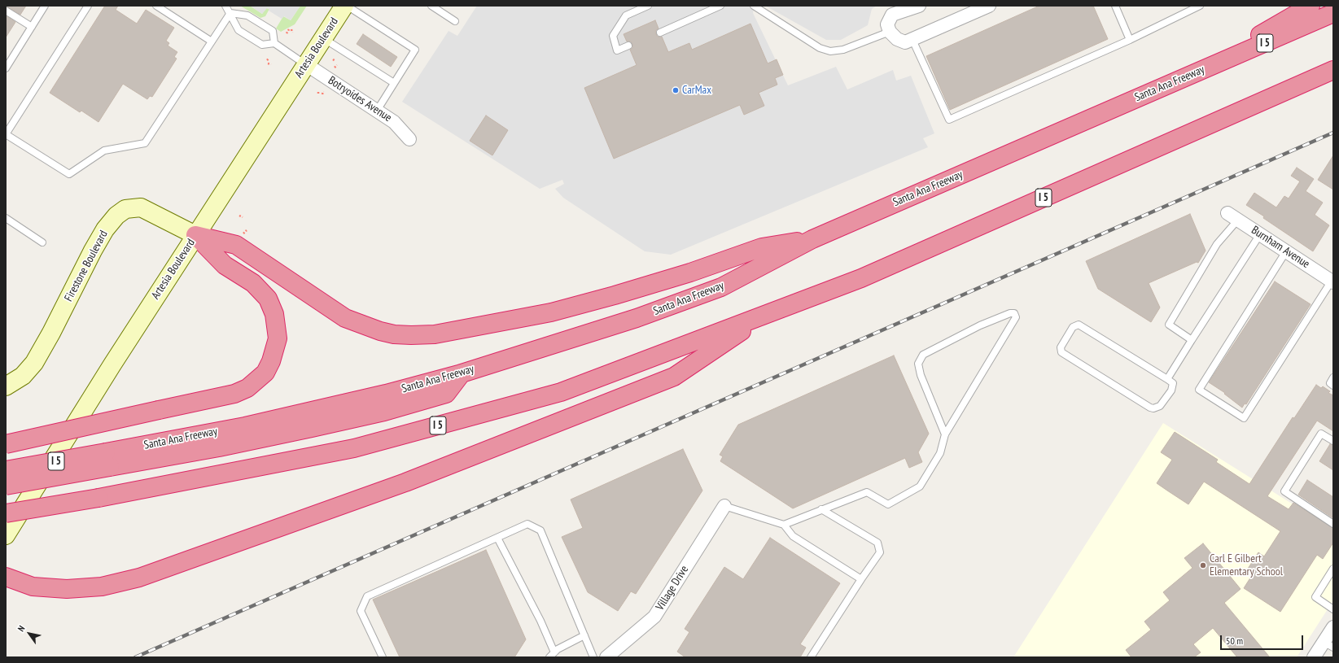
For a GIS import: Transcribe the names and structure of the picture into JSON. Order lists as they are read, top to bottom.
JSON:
{
  "streets": {
    "highway": ["I 5", "Santa Ana Freeway"],
    "main road": ["Artesia Boulevard", "Firestone Boulevard"],
    "street": ["Botryoides Avenue", "Burnham Avenue", "Village Drive"]
  },
  "crossings": [
    ["Artesia Boulevard", "Botryoides Avenue"],
    ["Artesia Boulevard", "Firestone Boulevard"]
  ],
  "places": ["CarMax", "Carl E Gilbert Elementary School"],
  "scale_bar": "50 m",
  "north": "top left"
}
